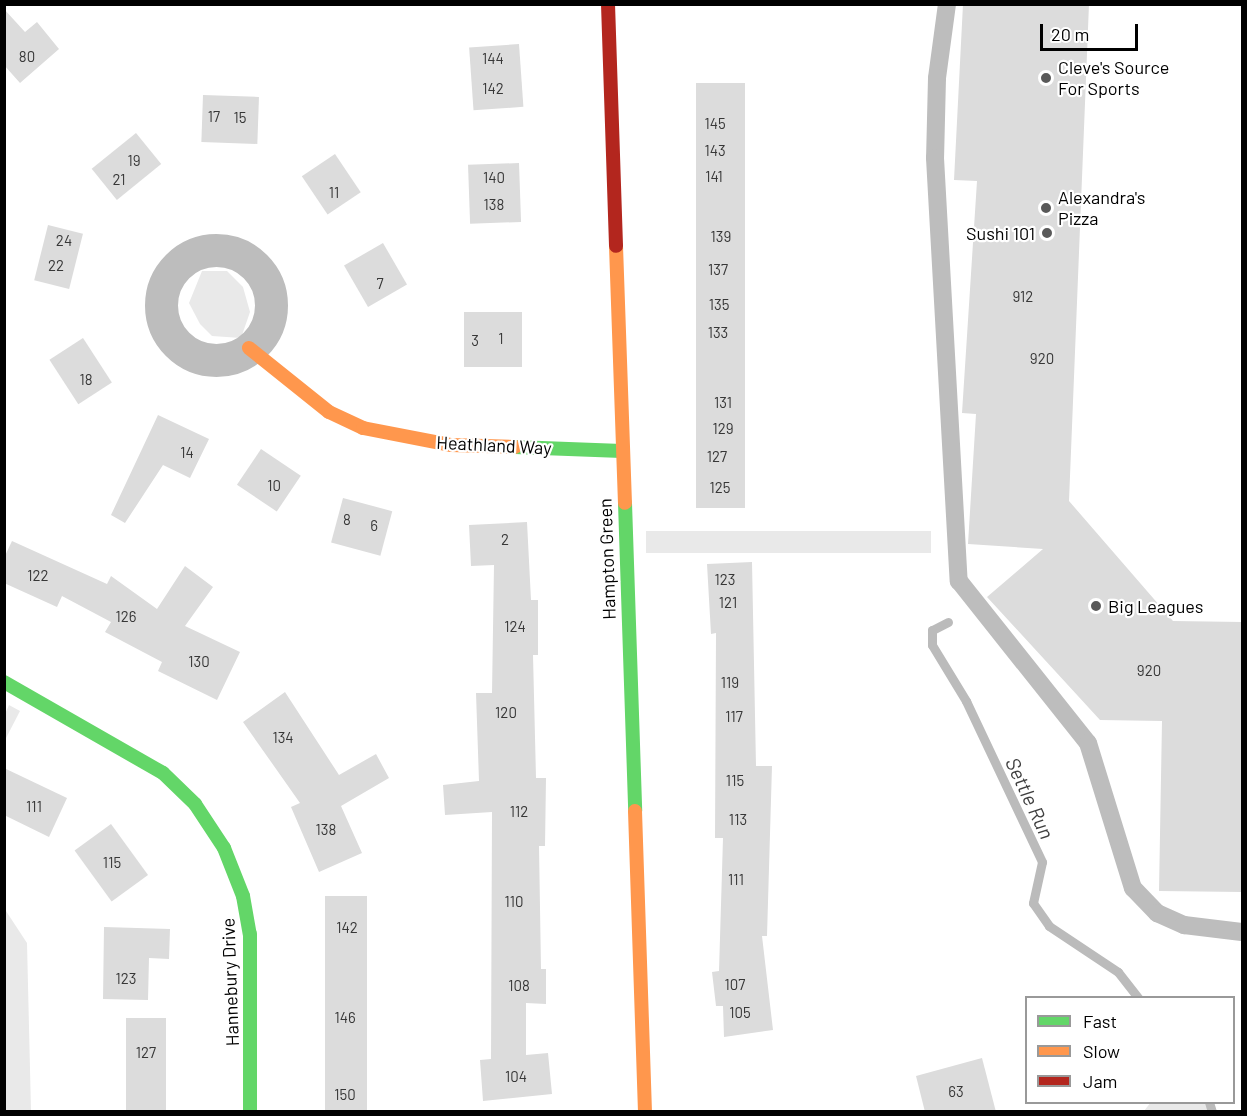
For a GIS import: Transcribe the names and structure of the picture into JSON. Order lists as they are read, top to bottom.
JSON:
{
  "streets": {
    "street": ["Heathland Way", "Hampton Green", "Hannebury Drive"]
  },
  "crossings": [
    ["Heathland Way", "Hampton Green"]
  ],
  "water": ["Settle Run"],
  "places": [
    "Cleve's Source For Sports",
    "Alexandra's Pizza",
    "Sushi 101",
    "Big Leagues"
  ],
  "house_numbers": [
    "80",
    "144",
    "142",
    "17",
    "15",
    "145",
    "143",
    "19",
    "141",
    "140",
    "21",
    "11",
    "138",
    "139",
    "24",
    "22",
    "137",
    "7",
    "912",
    "135",
    "133",
    "1",
    "3",
    "920",
    "18",
    "131",
    "129",
    "14",
    "127",
    "10",
    "125",
    "8",
    "6",
    "2",
    "122",
    "123",
    "121",
    "126",
    "124",
    "130",
    "920",
    "119",
    "120",
    "117",
    "134",
    "115",
    "111",
    "112",
    "113",
    "138",
    "115",
    "111",
    "110",
    "142",
    "123",
    "107",
    "108",
    "105",
    "146",
    "127",
    "104",
    "63",
    "150"
  ],
  "legend": ["Fast", "Slow", "Jam"],
  "scale_bar": "20 m"
}
